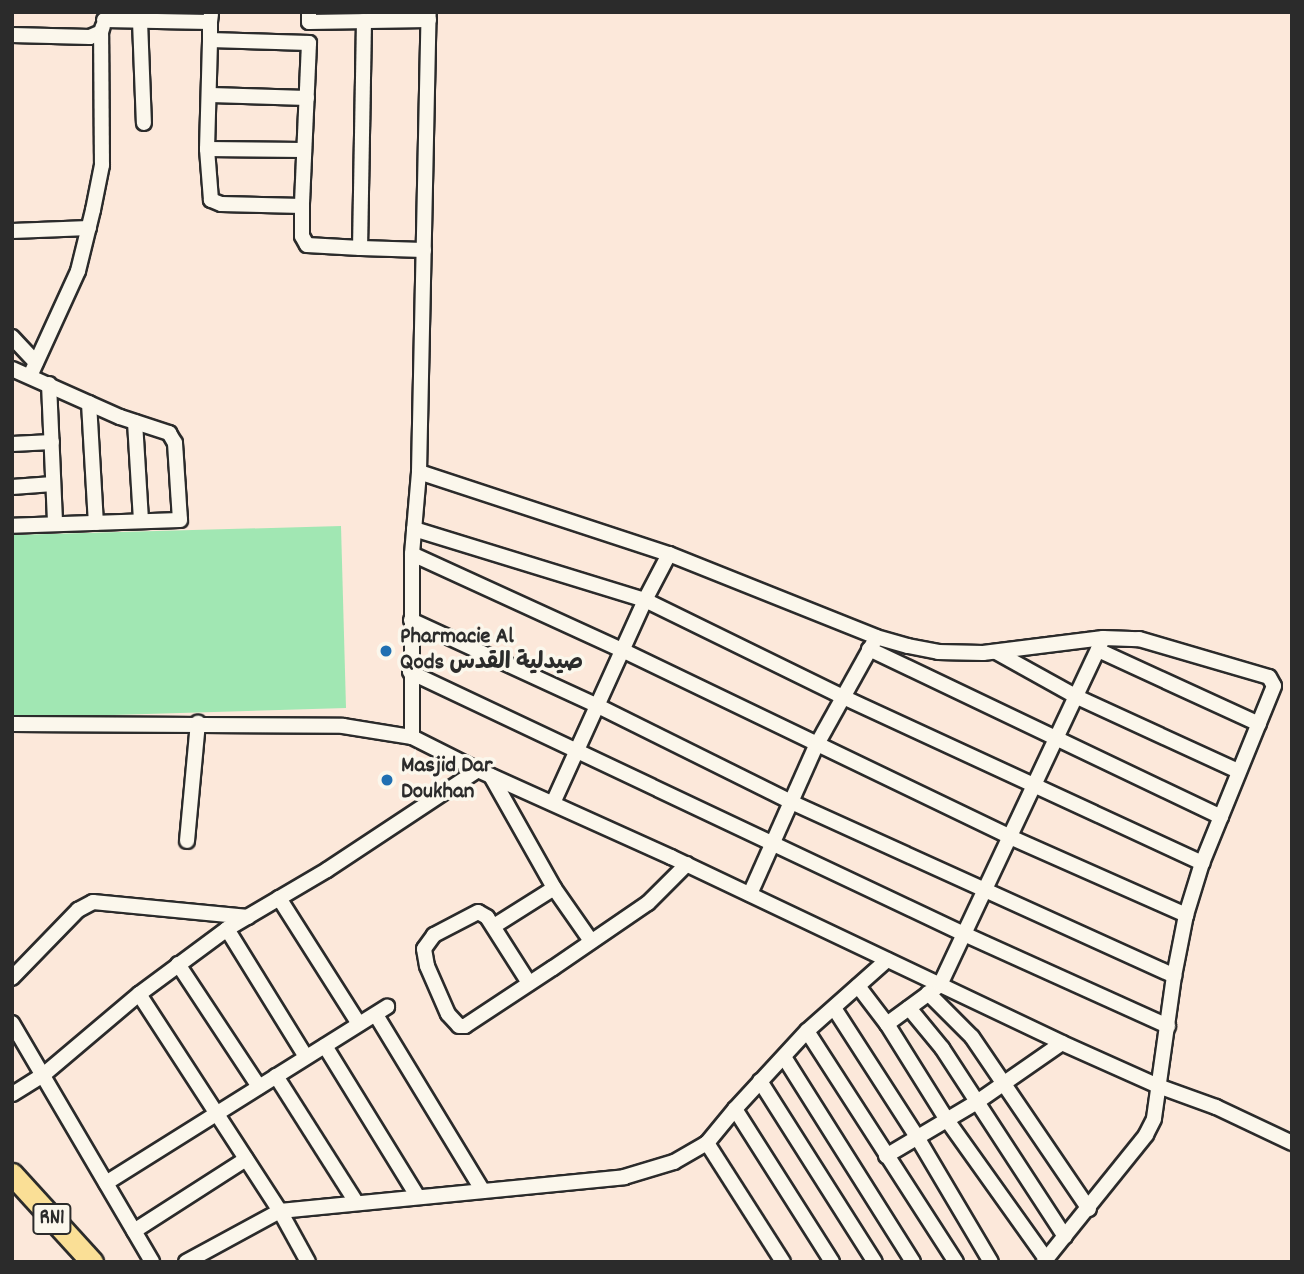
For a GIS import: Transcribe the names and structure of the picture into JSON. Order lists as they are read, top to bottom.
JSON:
{
  "streets": {
    "main road": ["RN1"]
  },
  "places": ["Pharmacie Al Qods صيدلية القدس", "Masjid Dar Doukhan"]
}
